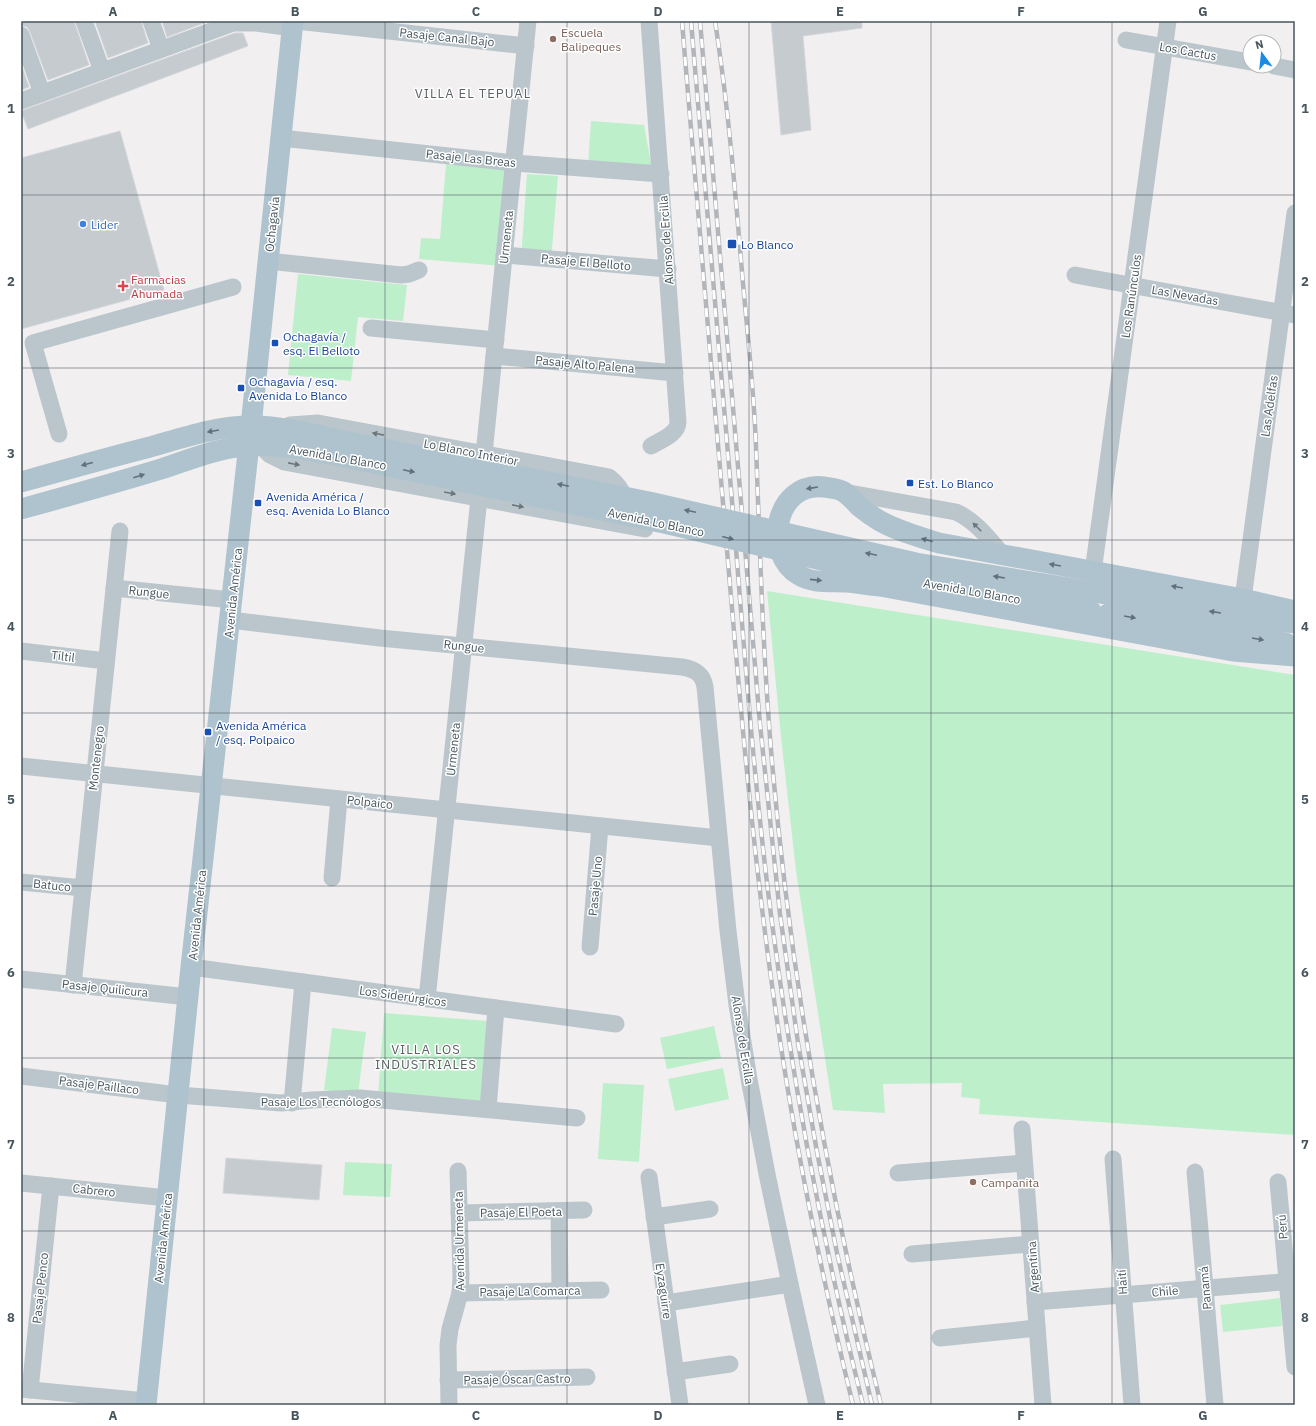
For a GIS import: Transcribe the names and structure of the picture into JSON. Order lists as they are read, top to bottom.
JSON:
{
  "streets": {
    "main road": ["Ochagavía", "Avenida Lo Blanco", "Avenida América"],
    "street": [
      "Pasaje Canal Bajo",
      "Los Cactus",
      "Pasaje Las Breas",
      "Urmeneta",
      "Alonso de Ercilla",
      "Pasaje El Belloto",
      "Las Nevadas",
      "Los Ranúnculos",
      "Pasaje Alto Palena",
      "Las Adelfas",
      "Lo Blanco Interior",
      "Rungue",
      "Tiltil",
      "Montenegro",
      "Polpaico",
      "Batuco",
      "Pasaje Uno",
      "Pasaje Quilicura",
      "Los Siderúrgicos",
      "Pasaje Paillaco",
      "Pasaje Los Tecnólogos",
      "Cabrero",
      "Pasaje El Poeta",
      "Perú",
      "Avenida Urmeneta",
      "Argentina",
      "Haití",
      "Pasaje Penco",
      "Panamá",
      "Pasaje La Comarca",
      "Eyzaguirre",
      "Chile",
      "Pasaje Óscar Castro"
    ]
  },
  "crossings": [
    ["Pasaje Canal Bajo", "Ochagavía"],
    ["Pasaje Canal Bajo", "Urmeneta"],
    ["Los Cactus", "Los Ranúnculos"],
    ["Pasaje Las Breas", "Ochagavía"],
    ["Pasaje Las Breas", "Urmeneta"],
    ["Pasaje Las Breas", "Alonso de Ercilla"],
    ["Ochagavía", "Avenida Lo Blanco"],
    ["Ochagavía", "Avenida América"],
    ["Urmeneta", "Pasaje El Belloto"],
    ["Urmeneta", "Pasaje Alto Palena"],
    ["Urmeneta", "Lo Blanco Interior"],
    ["Urmeneta", "Rungue"],
    ["Urmeneta", "Polpaico"],
    ["Urmeneta", "Los Siderúrgicos"],
    ["Alonso de Ercilla", "Pasaje El Belloto"],
    ["Alonso de Ercilla", "Pasaje Alto Palena"],
    ["Alonso de Ercilla", "Rungue"],
    ["Alonso de Ercilla", "Polpaico"],
    ["Las Nevadas", "Los Ranúnculos"],
    ["Las Nevadas", "Las Adelfas"],
    ["Lo Blanco Interior", "Avenida Lo Blanco"],
    ["Avenida Lo Blanco", "Avenida América"],
    ["Rungue", "Avenida América"],
    ["Rungue", "Montenegro"],
    ["Avenida América", "Polpaico"],
    ["Avenida América", "Pasaje Quilicura"],
    ["Avenida América", "Los Siderúrgicos"],
    ["Avenida América", "Pasaje Paillaco"],
    ["Avenida América", "Pasaje Los Tecnólogos"],
    ["Avenida América", "Cabrero"],
    ["Tiltil", "Montenegro"],
    ["Montenegro", "Polpaico"],
    ["Montenegro", "Batuco"],
    ["Montenegro", "Pasaje Quilicura"],
    ["Polpaico", "Pasaje Uno"],
    ["Pasaje Paillaco", "Pasaje Los Tecnólogos"],
    ["Cabrero", "Pasaje Penco"],
    ["Pasaje El Poeta", "Avenida Urmeneta"],
    ["Perú", "Chile"],
    ["Avenida Urmeneta", "Pasaje La Comarca"],
    ["Avenida Urmeneta", "Pasaje Óscar Castro"],
    ["Argentina", "Chile"],
    ["Haití", "Chile"],
    ["Panamá", "Chile"]
  ],
  "districts": ["VILLA EL TEPUAL", "VILLA LOS INDUSTRIALES"],
  "places": {
    "other": ["Escuela Balipeques", "Lider", "Campanita"],
    "transit": [
      "Lo Blanco",
      "Ochagavía / esq. El Belloto",
      "Ochagavía / esq. Avenida Lo Blanco",
      "Est. Lo Blanco",
      "Avenida América / esq. Avenida Lo Blanco",
      "Avenida América / esq. Polpaico"
    ],
    "health": ["Farmacias Ahumada"]
  },
  "north": "top",
  "grid": {
    "columns": [
      "A",
      "B",
      "C",
      "D",
      "E",
      "F",
      "G"
    ],
    "rows": [
      "1",
      "2",
      "3",
      "4",
      "5",
      "6",
      "7",
      "8"
    ]
  }
}
